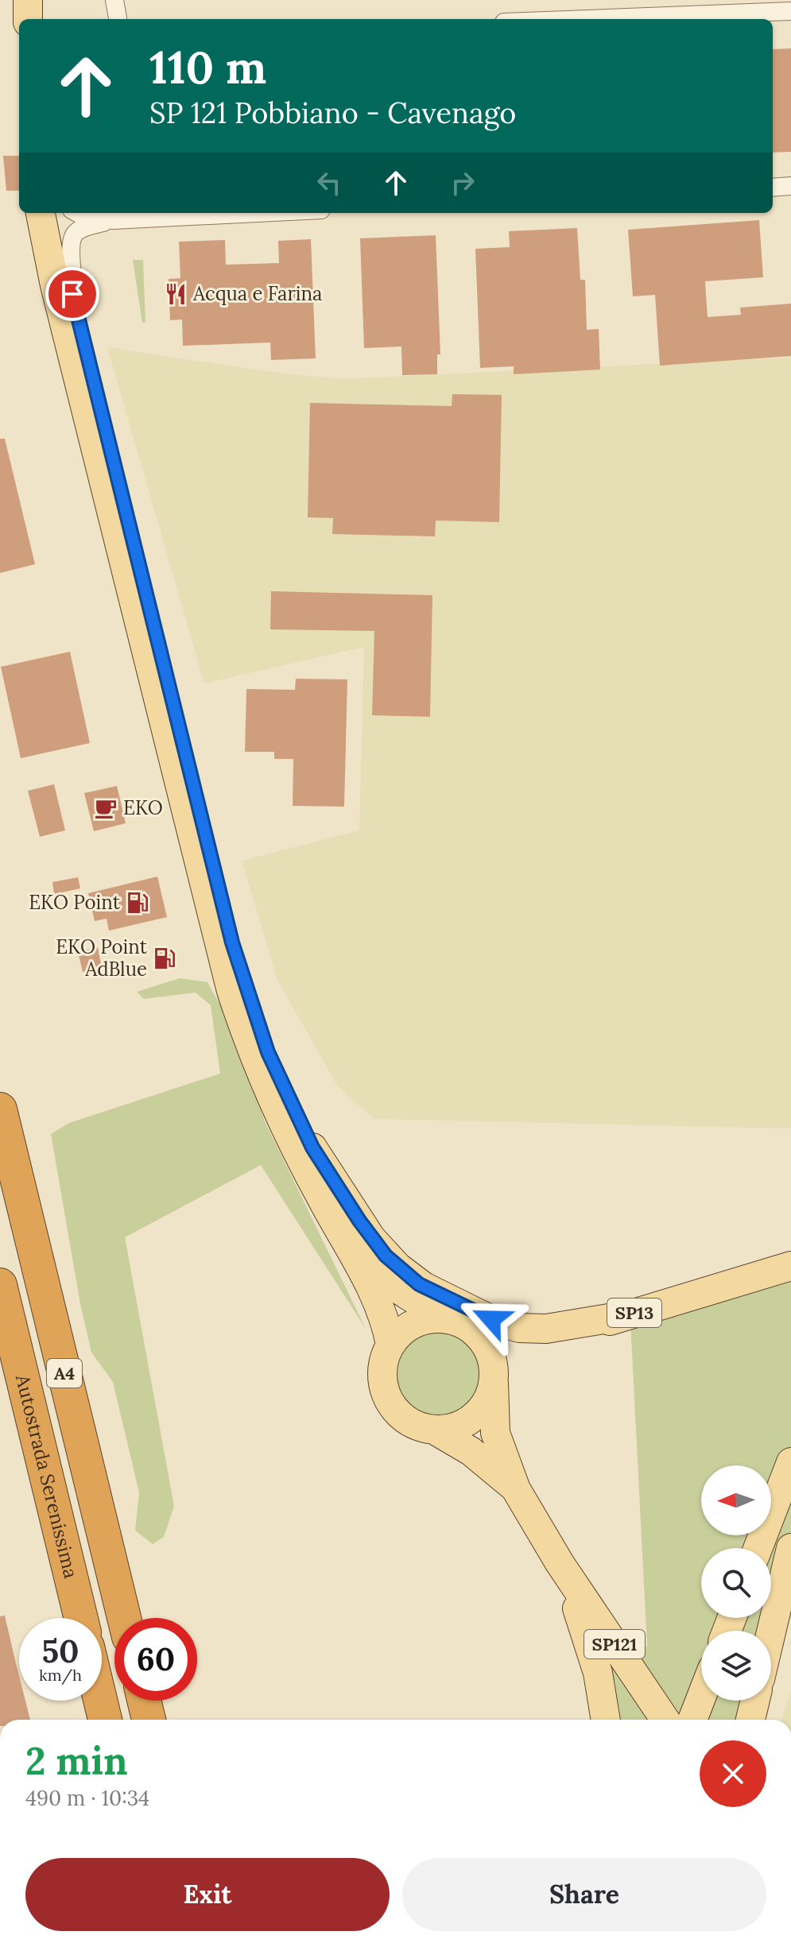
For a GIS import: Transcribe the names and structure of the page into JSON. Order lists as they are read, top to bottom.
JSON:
{
  "streets": {
    "highway": ["A4", "Autostrada Serenissima"],
    "main road": ["SP13", "SP121"]
  },
  "crossings": [
    ["SP13", "SP121"]
  ],
  "places": {
    "restaurant": ["Acqua e Farina"],
    "cafe": ["EKO"],
    "fuel station": ["EKO Point", "EKO Point AdBlue"]
  },
  "north": "left",
  "page": {
    "turn": ["110 m", "SP 121 Pobbiano - Cavenago"],
    "speed": "50 km/h",
    "limit": "60",
    "heading": ["2 min", "490 m · 10:34"],
    "buttons": ["Exit", "Share"]
  }
}
